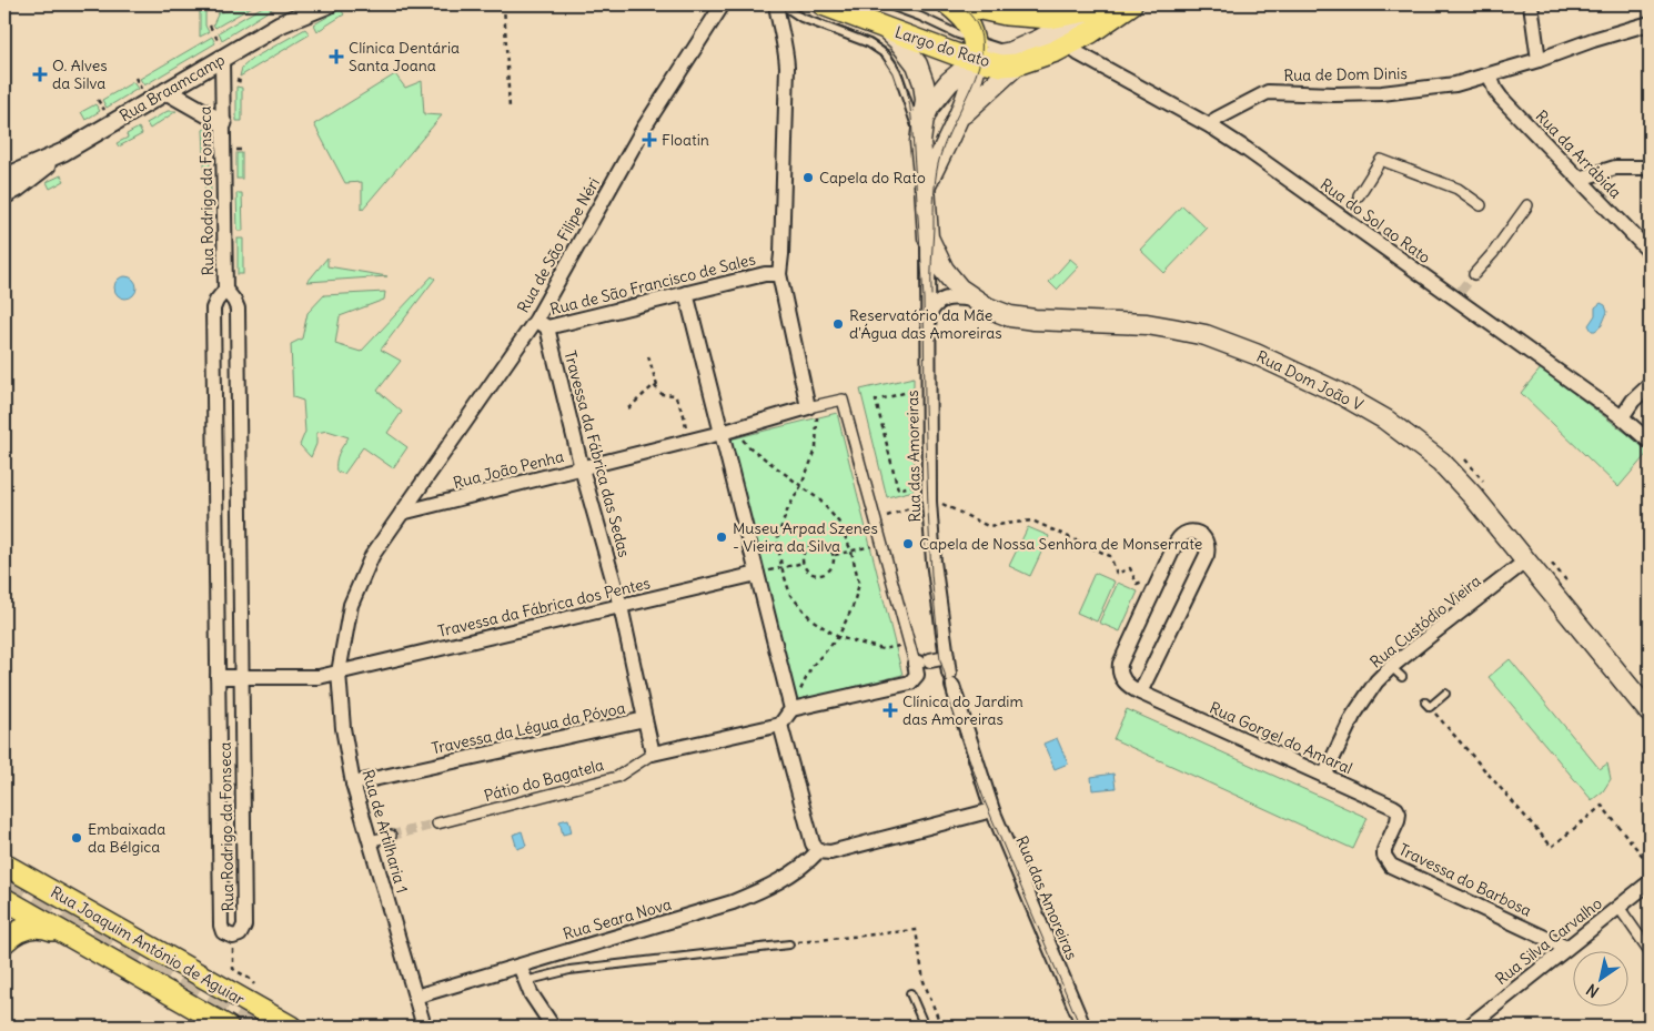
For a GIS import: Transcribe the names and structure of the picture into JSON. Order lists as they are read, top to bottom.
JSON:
{
  "streets": {
    "main road": ["Largo do Rato", "Rua Dom João V", "Rua Joaquim António de Aguiar"],
    "street": [
      "Rua de Dom Dinis",
      "Rua Braamcamp",
      "Rua da Arrábida",
      "Rua Rodrigo da Fonseca",
      "Rua do Sol ao Rato",
      "Rua de São Filipe Néri",
      "Rua de São Francisco de Sales",
      "Travessa da Fábrica das Sedas",
      "Rua das Amoreiras",
      "Rua João Penha",
      "Travessa da Fábrica dos Pentes",
      "Rua Custódio Vieira",
      "Travessa da Légua da Póvoa",
      "Rua Gorgel do Amaral",
      "Pátio do Bagatela",
      "Rua de Artilharia 1",
      "Travessa do Barbosa",
      "Rua Seara Nova",
      "Rua Silva Carvalho"
    ]
  },
  "crossings": [
    ["Largo do Rato", "Rua do Sol ao Rato"],
    ["Rua de Dom Dinis", "Rua da Arrábida"],
    ["Rua de Dom Dinis", "Rua do Sol ao Rato"],
    ["Rua Braamcamp", "Rua Rodrigo da Fonseca"],
    ["Rua Rodrigo da Fonseca", "Travessa da Fábrica dos Pentes"],
    ["Rua de São Filipe Néri", "Rua de São Francisco de Sales"],
    ["Rua de São Filipe Néri", "Travessa da Fábrica das Sedas"],
    ["Rua de São Filipe Néri", "Rua João Penha"],
    ["Rua de São Filipe Néri", "Rua de Artilharia 1"],
    ["Rua de São Francisco de Sales", "Travessa da Fábrica das Sedas"],
    ["Rua Dom João V", "Rua das Amoreiras"],
    ["Rua Dom João V", "Rua Custódio Vieira"],
    ["Travessa da Fábrica das Sedas", "Rua João Penha"],
    ["Travessa da Fábrica das Sedas", "Travessa da Fábrica dos Pentes"],
    ["Travessa da Fábrica das Sedas", "Travessa da Légua da Póvoa"],
    ["Rua João Penha", "Rua de Artilharia 1"],
    ["Travessa da Fábrica dos Pentes", "Rua de Artilharia 1"],
    ["Rua Custódio Vieira", "Rua Gorgel do Amaral"],
    ["Travessa da Légua da Póvoa", "Pátio do Bagatela"],
    ["Travessa da Légua da Póvoa", "Rua de Artilharia 1"],
    ["Rua Gorgel do Amaral", "Travessa do Barbosa"],
    ["Rua de Artilharia 1", "Rua Seara Nova"],
    ["Travessa do Barbosa", "Rua Silva Carvalho"]
  ],
  "places": {
    "health": [
      "Clínica Dentária Santa Joana",
      "O. Alves da Silva",
      "Floatin",
      "Clínica do Jardim das Amoreiras"
    ],
    "other": [
      "Capela do Rato",
      "Reservatório da Mãe d'Água das Amoreiras",
      "Museu Arpad Szenes - Vieira da Silva",
      "Capela de Nossa Senhora de Monserrate",
      "Embaixada da Bélgica"
    ]
  },
  "north": "bottom left"
}
